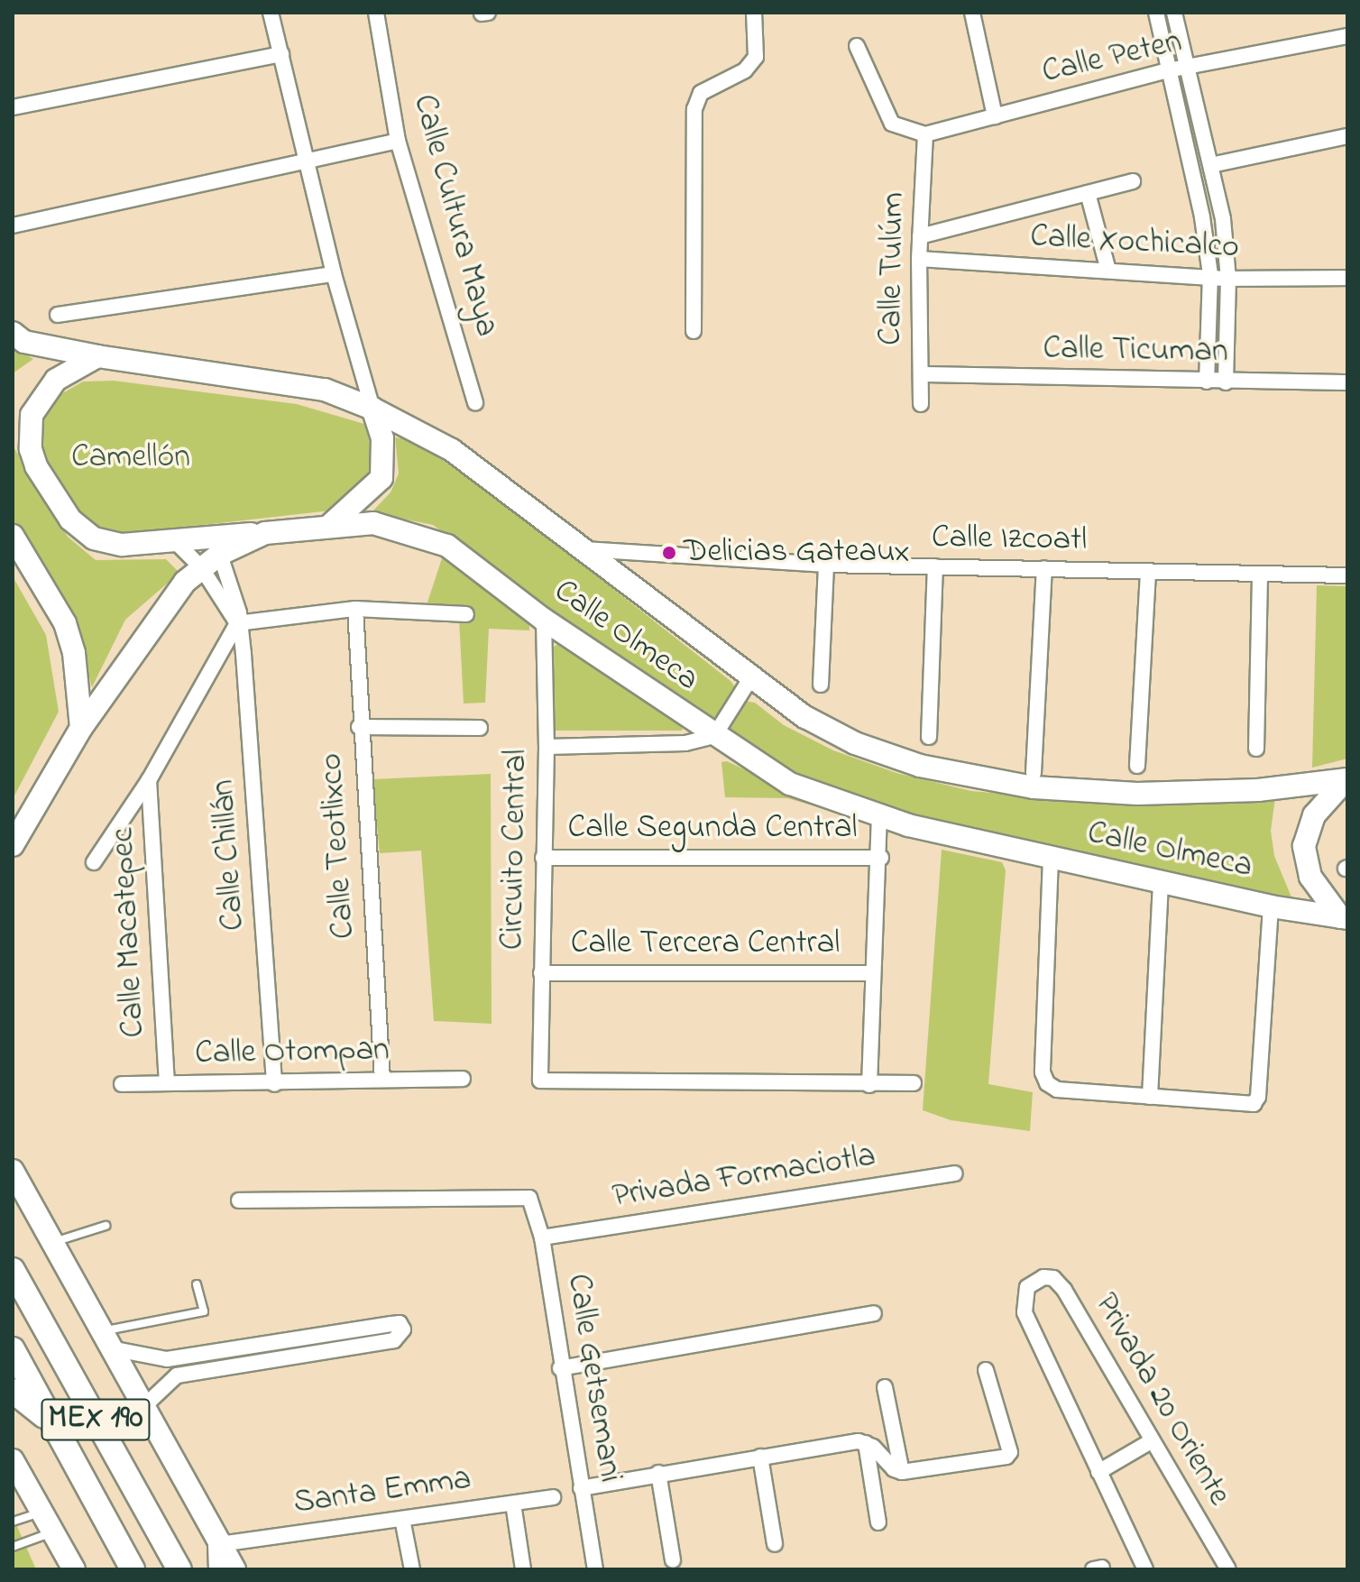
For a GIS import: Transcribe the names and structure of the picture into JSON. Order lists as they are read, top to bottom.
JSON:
{
  "streets": {
    "main road": ["MEX 190"],
    "street": [
      "Calle Peten",
      "Calle Cultura Maya",
      "Calle Xochicalco",
      "Calle Tulúm",
      "Calle Ticuman",
      "Calle Izcoatl",
      "Calle Olmeca",
      "Calle Segunda Central",
      "Calle Teotlixco",
      "Circuito Central",
      "Calle Chillán",
      "Calle Macatepec",
      "Calle Tercera Central",
      "Calle Otompan",
      "Privada Formaciotla",
      "Calle Getsemani",
      "Privada 20 Oriente",
      "Santa Emma"
    ]
  },
  "crossings": [
    ["Calle Peten", "Calle Tulúm"],
    ["Calle Xochicalco", "Calle Tulúm"],
    ["Calle Tulúm", "Calle Ticuman"],
    ["Calle Izcoatl", "Calle Olmeca"],
    ["Calle Olmeca", "Circuito Central"],
    ["Calle Olmeca", "Calle Chillán"],
    ["Calle Segunda Central", "Circuito Central"],
    ["Calle Teotlixco", "Calle Otompan"],
    ["Circuito Central", "Calle Tercera Central"],
    ["Calle Chillán", "Calle Otompan"],
    ["Calle Macatepec", "Calle Otompan"],
    ["Privada Formaciotla", "Calle Getsemani"]
  ],
  "parks": ["Camellón"],
  "places": ["Delicias Gateaux"]
}
